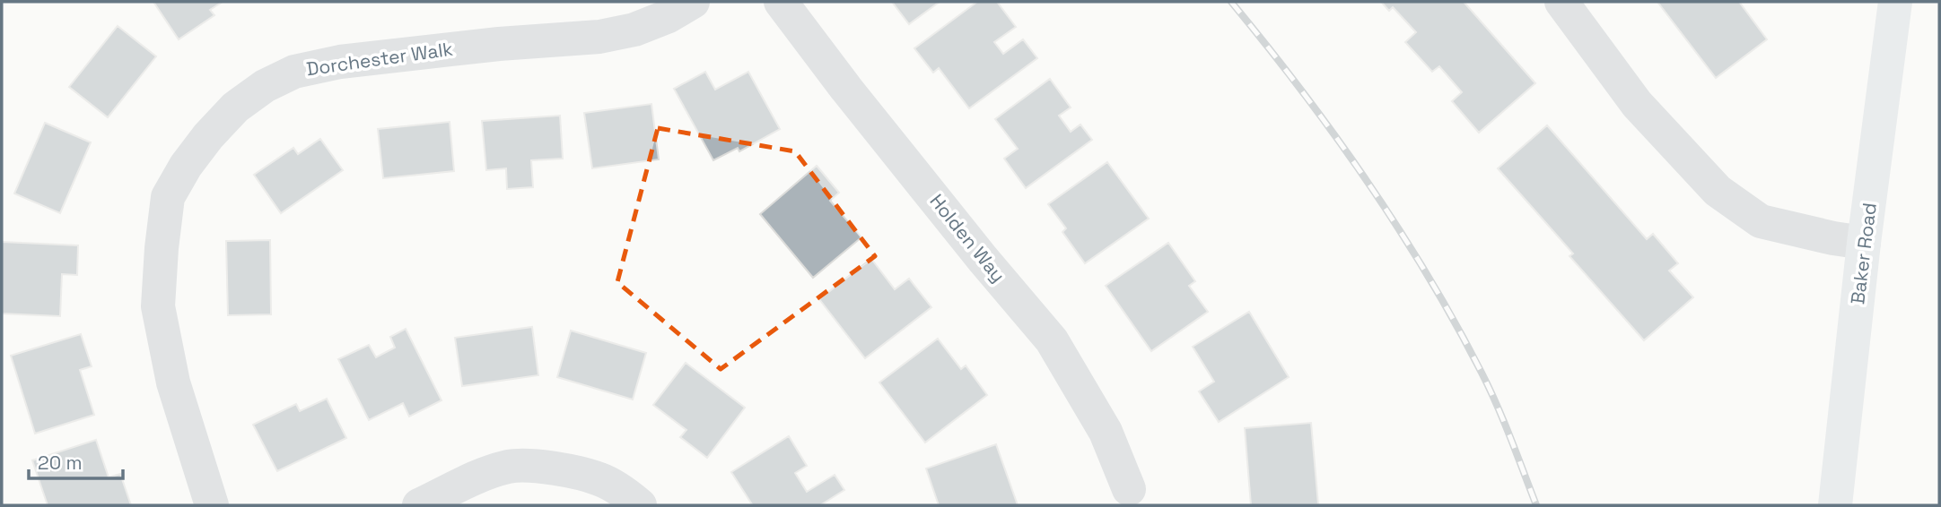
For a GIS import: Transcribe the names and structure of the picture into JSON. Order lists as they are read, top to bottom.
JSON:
{
  "streets": {
    "main road": ["Baker Road"],
    "street": ["Dorchester Walk", "Holden Way"]
  },
  "scale_bar": "20 m"
}
